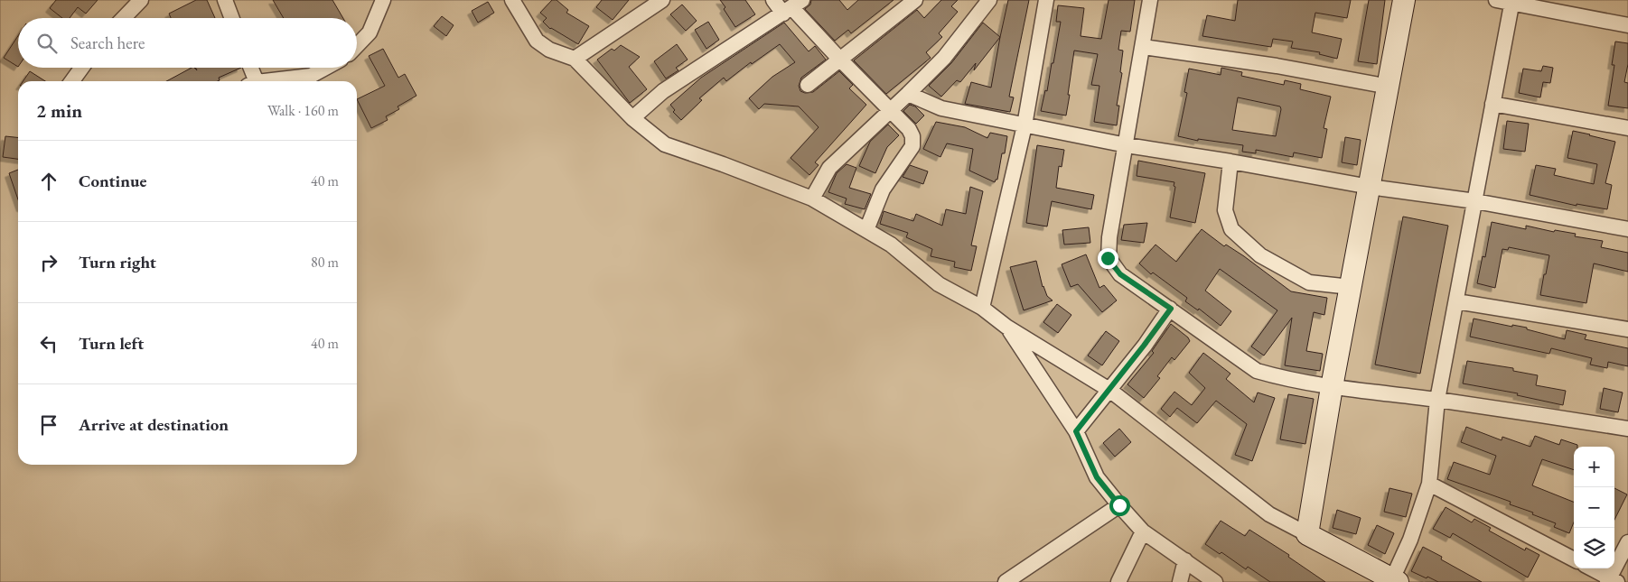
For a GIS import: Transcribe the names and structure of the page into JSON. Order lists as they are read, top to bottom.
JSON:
{
  "page": {
    "search": "Search here",
    "heading": ["2 min", "Walk · 160 m"],
    "list": [
      ["Continue", "40 m"],
      ["Turn right", "80 m"],
      ["Turn left", "40 m"],
      "Arrive at destination"
    ],
    "map_buttons": ["+", "−"]
  }
}
